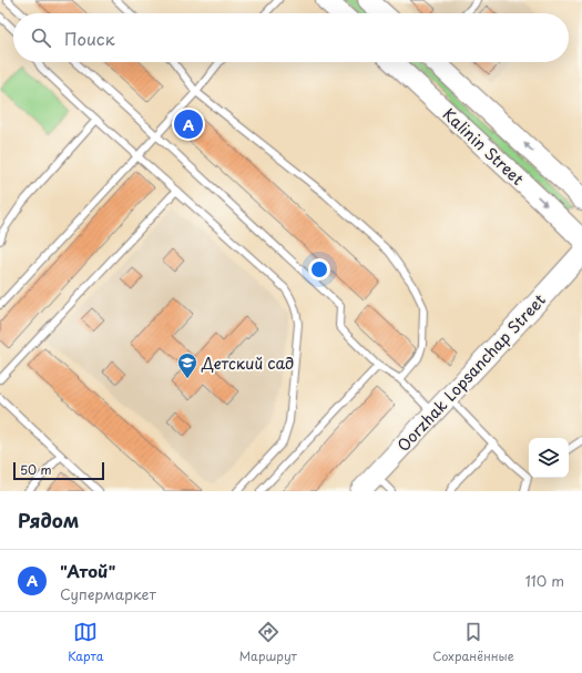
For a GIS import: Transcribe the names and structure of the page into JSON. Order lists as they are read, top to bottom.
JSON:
{
  "streets": {
    "main road": ["Kalinin Street", "Oorzhak Lopsanchap Street"]
  },
  "places": {
    "school or university": ["Детский сад"]
  },
  "scale_bar": "50 m",
  "page": {
    "search": "Поиск",
    "pins": "A",
    "scale": "50 m",
    "heading": "Рядом",
    "list": [
      {
        "mark": "A",
        "name": "\"Атой\"",
        "note": "Супермаркет",
        "value": "110 m"
      }
    ],
    "nav": ["Карта", "Маршрут", "Сохранённые"]
  }
}
